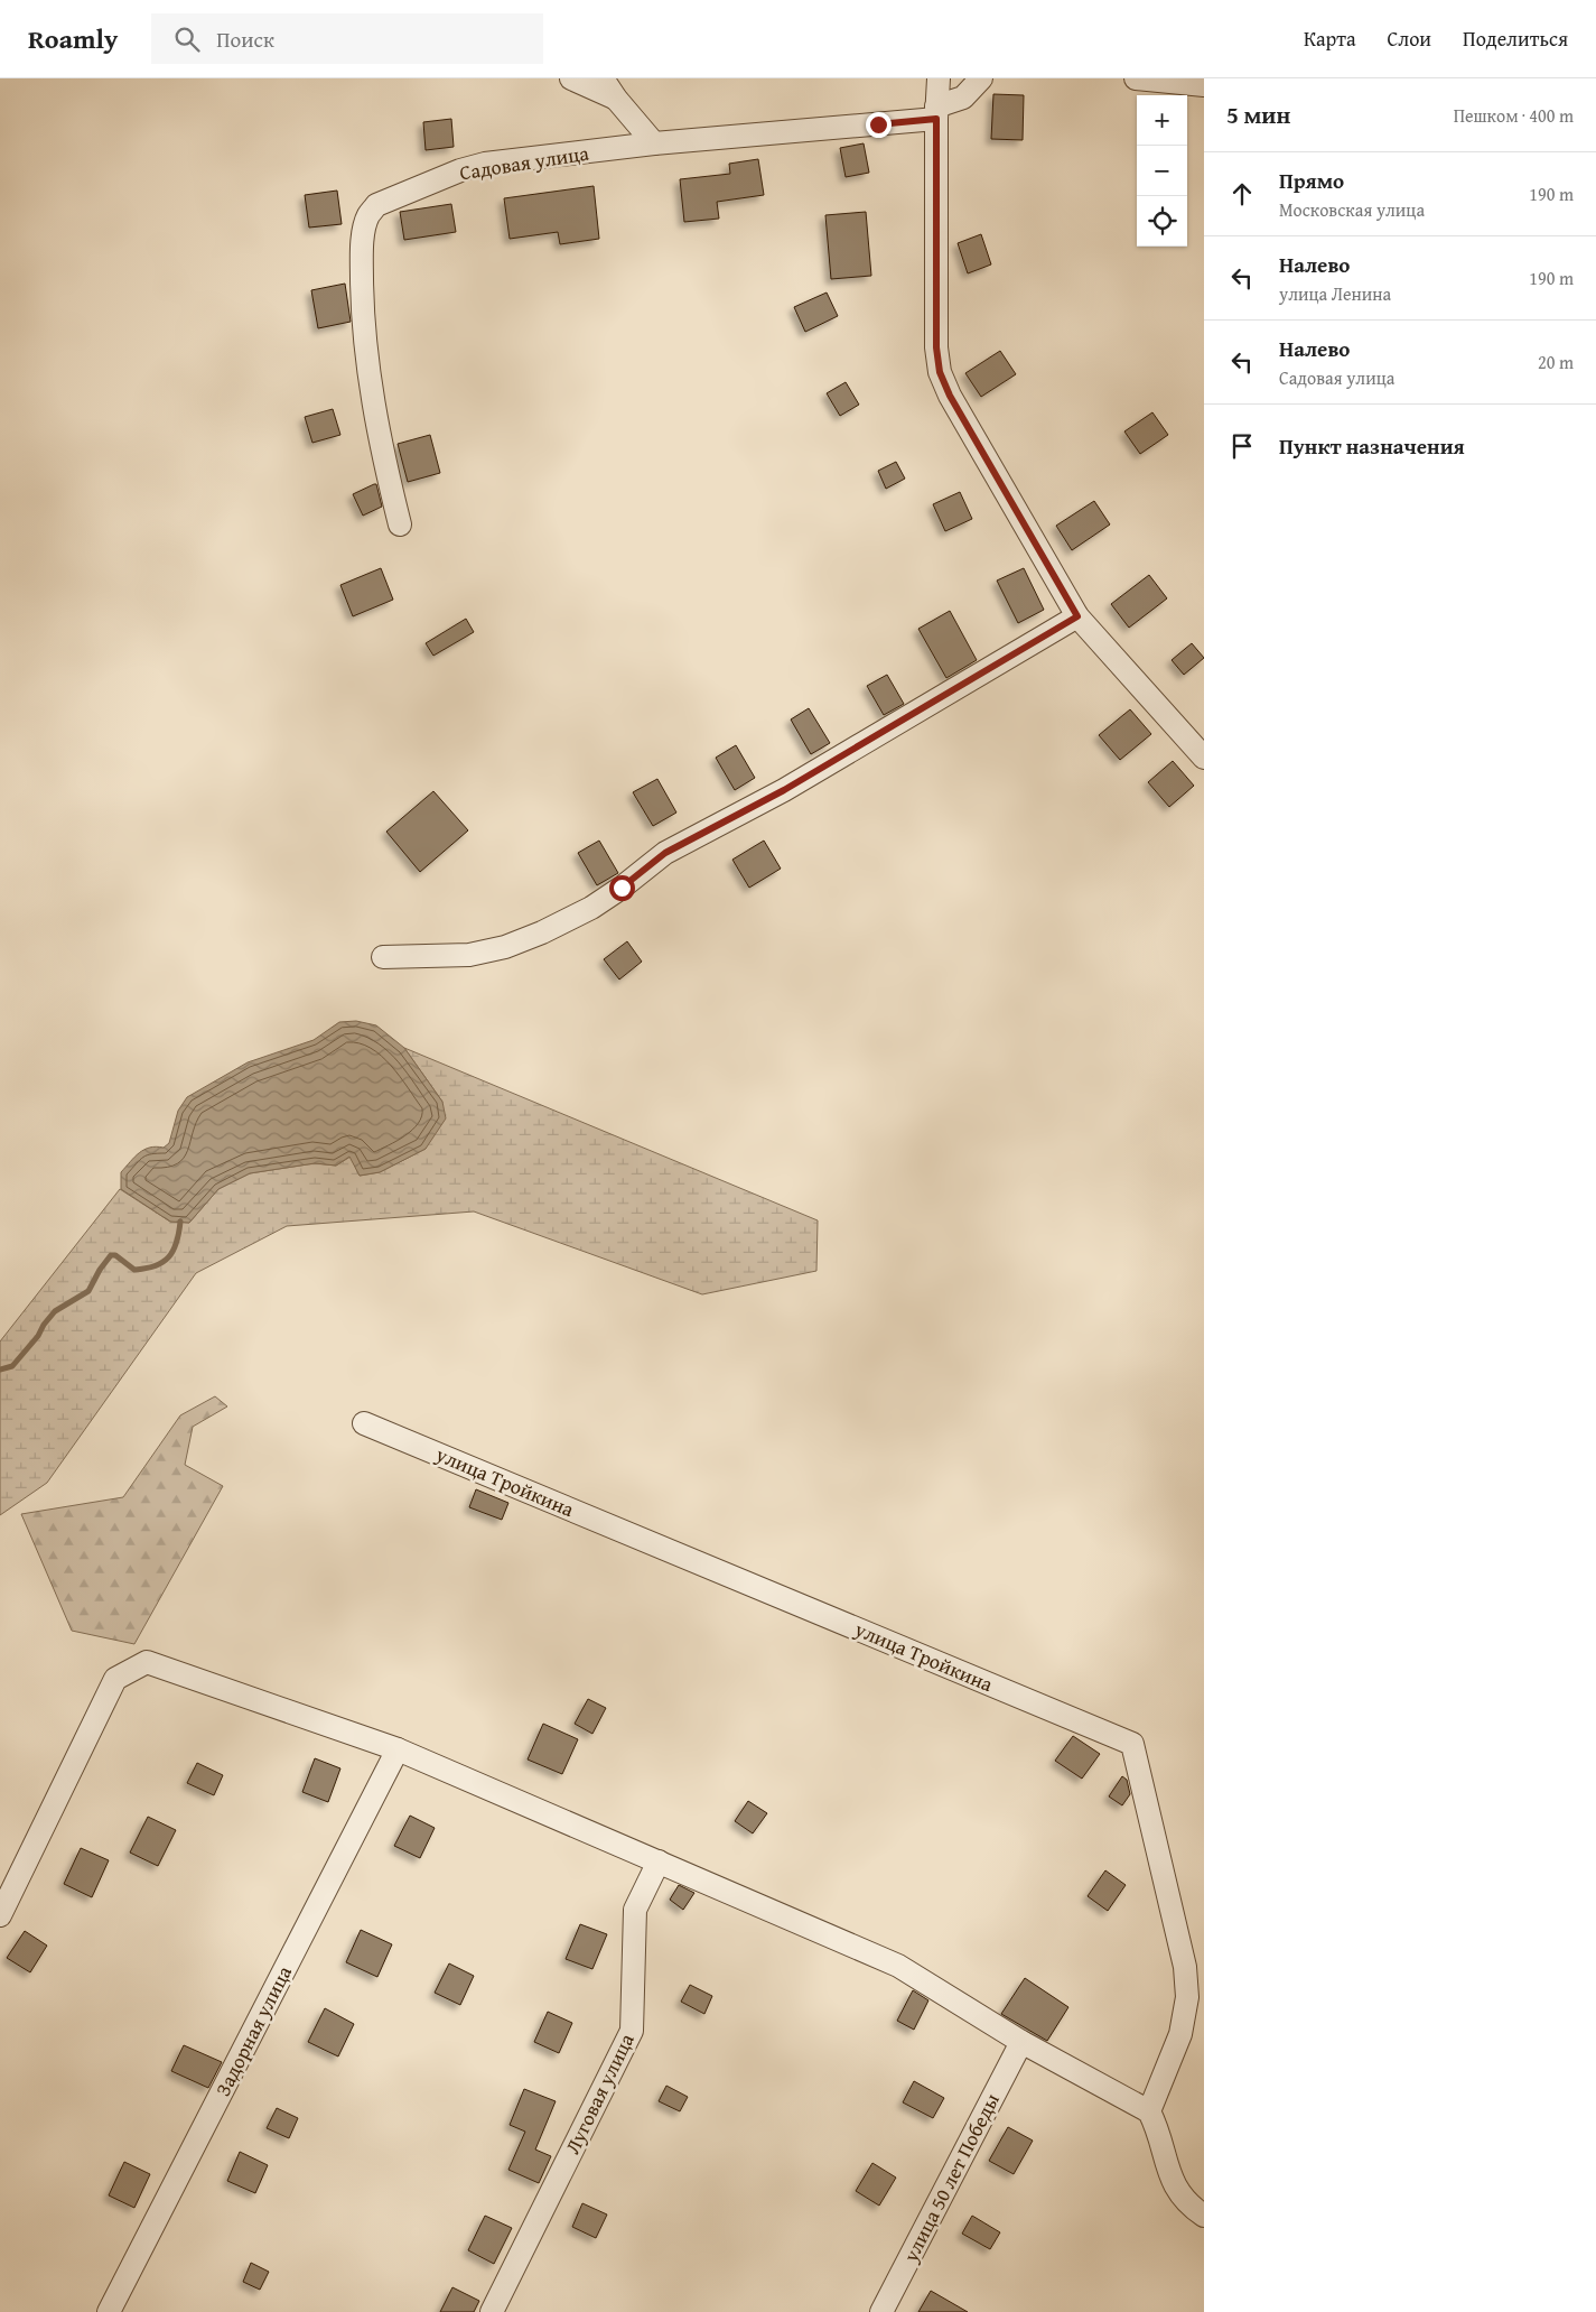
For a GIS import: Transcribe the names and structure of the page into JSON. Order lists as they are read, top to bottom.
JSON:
{
  "streets": {
    "street": [
      "Садовая улица",
      "улица Тройкина",
      "Задорная улица",
      "Луговая улица",
      "улица 50 лет Победы"
    ]
  },
  "page": {
    "header": "Roamly",
    "search": "Поиск",
    "nav": ["Карта", "Слои", "Поделиться"],
    "heading": ["5 мин", "Пешком · 400 m"],
    "map_buttons": ["+", "−"],
    "list": [
      ["Прямо", "Московская улица", "190 m"],
      ["Налево", "улица Ленина", "190 m"],
      ["Налево", "Садовая улица", "20 m"],
      "Пункт назначения"
    ]
  }
}
